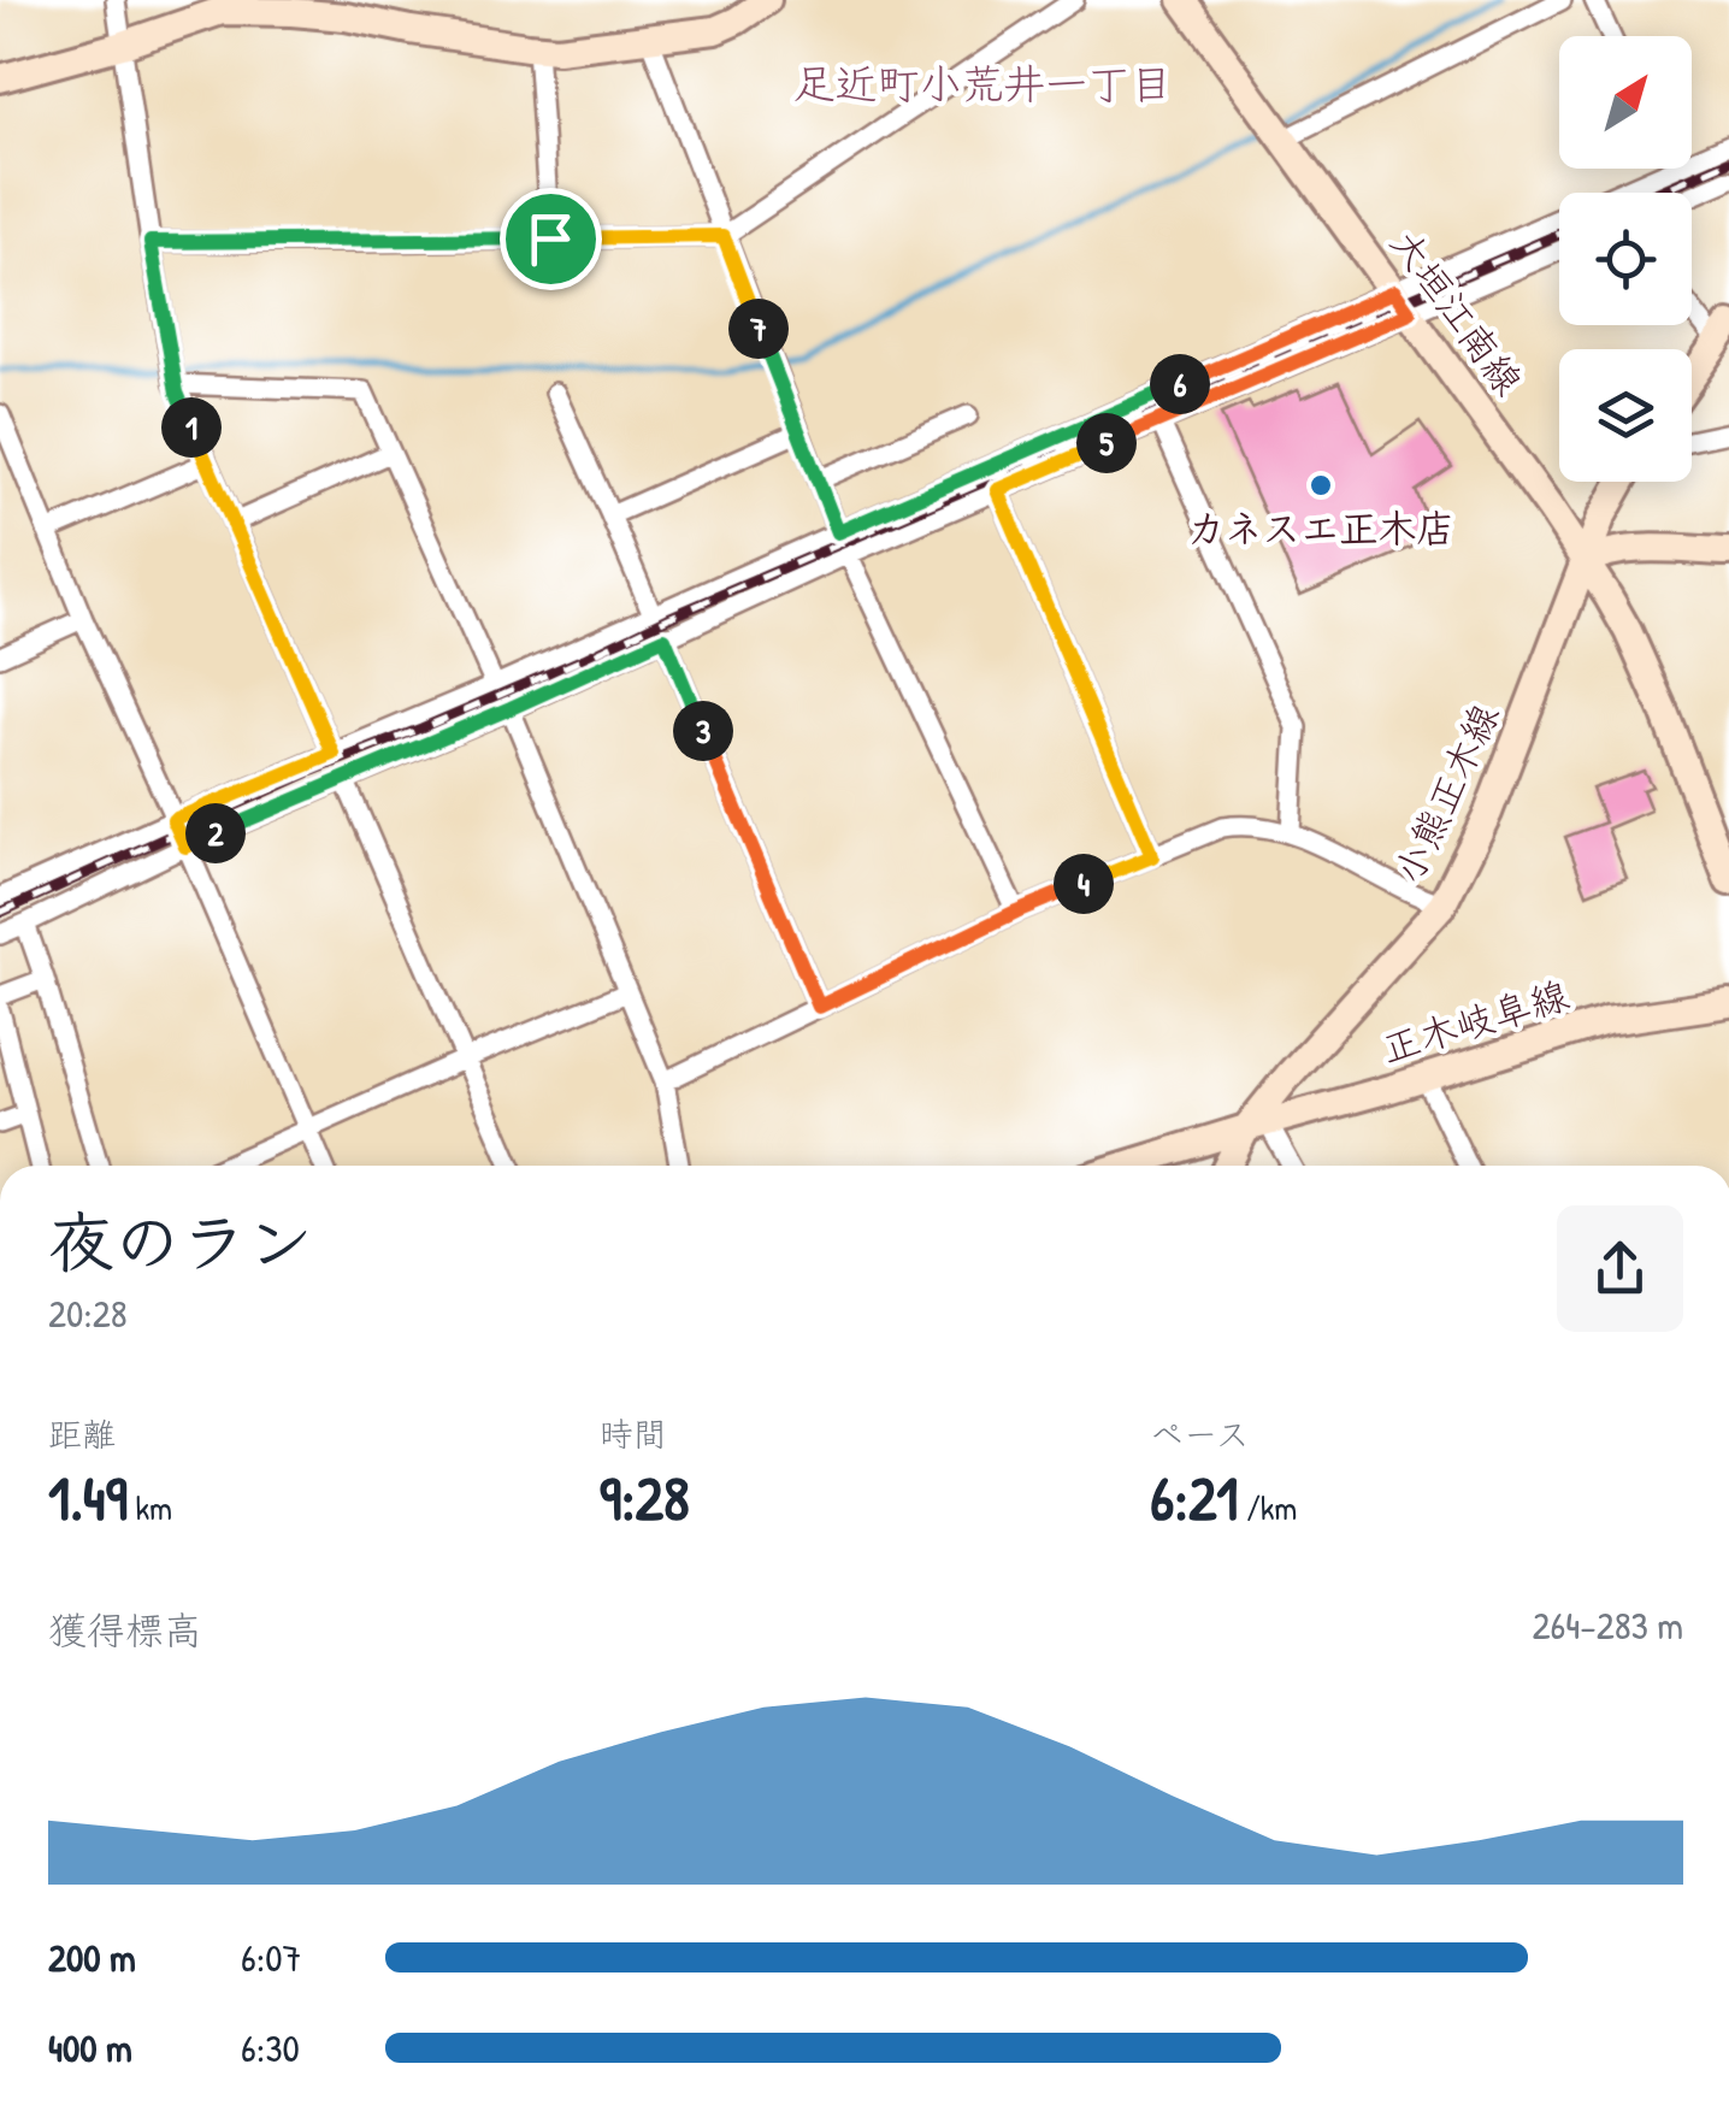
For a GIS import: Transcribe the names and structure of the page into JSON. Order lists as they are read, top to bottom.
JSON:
{
  "streets": {
    "street": ["大垣江南線", "小熊正木線", "正木岐阜線"]
  },
  "crossings": [
    ["大垣江南線", "小熊正木線"],
    ["小熊正木線", "正木岐阜線"]
  ],
  "districts": ["足近町小荒井一丁目"],
  "places": ["カネスエ正木店"],
  "north": "top right",
  "page": {
    "pins": [
      "7",
      "6",
      "1",
      "5",
      "3",
      "2",
      "4"
    ],
    "heading": ["夜のラン", "20:28"],
    "stats": [
      ["距離", "1.49 km"],
      ["時間", "9:28"],
      ["ペース", "6:21 /km"]
    ],
    "chart": ["獲得標高", "264–283 m"],
    "list": [
      {
        "name": "200 m",
        "note": "6:07"
      },
      {
        "name": "400 m",
        "note": "6:30"
      }
    ]
  }
}
